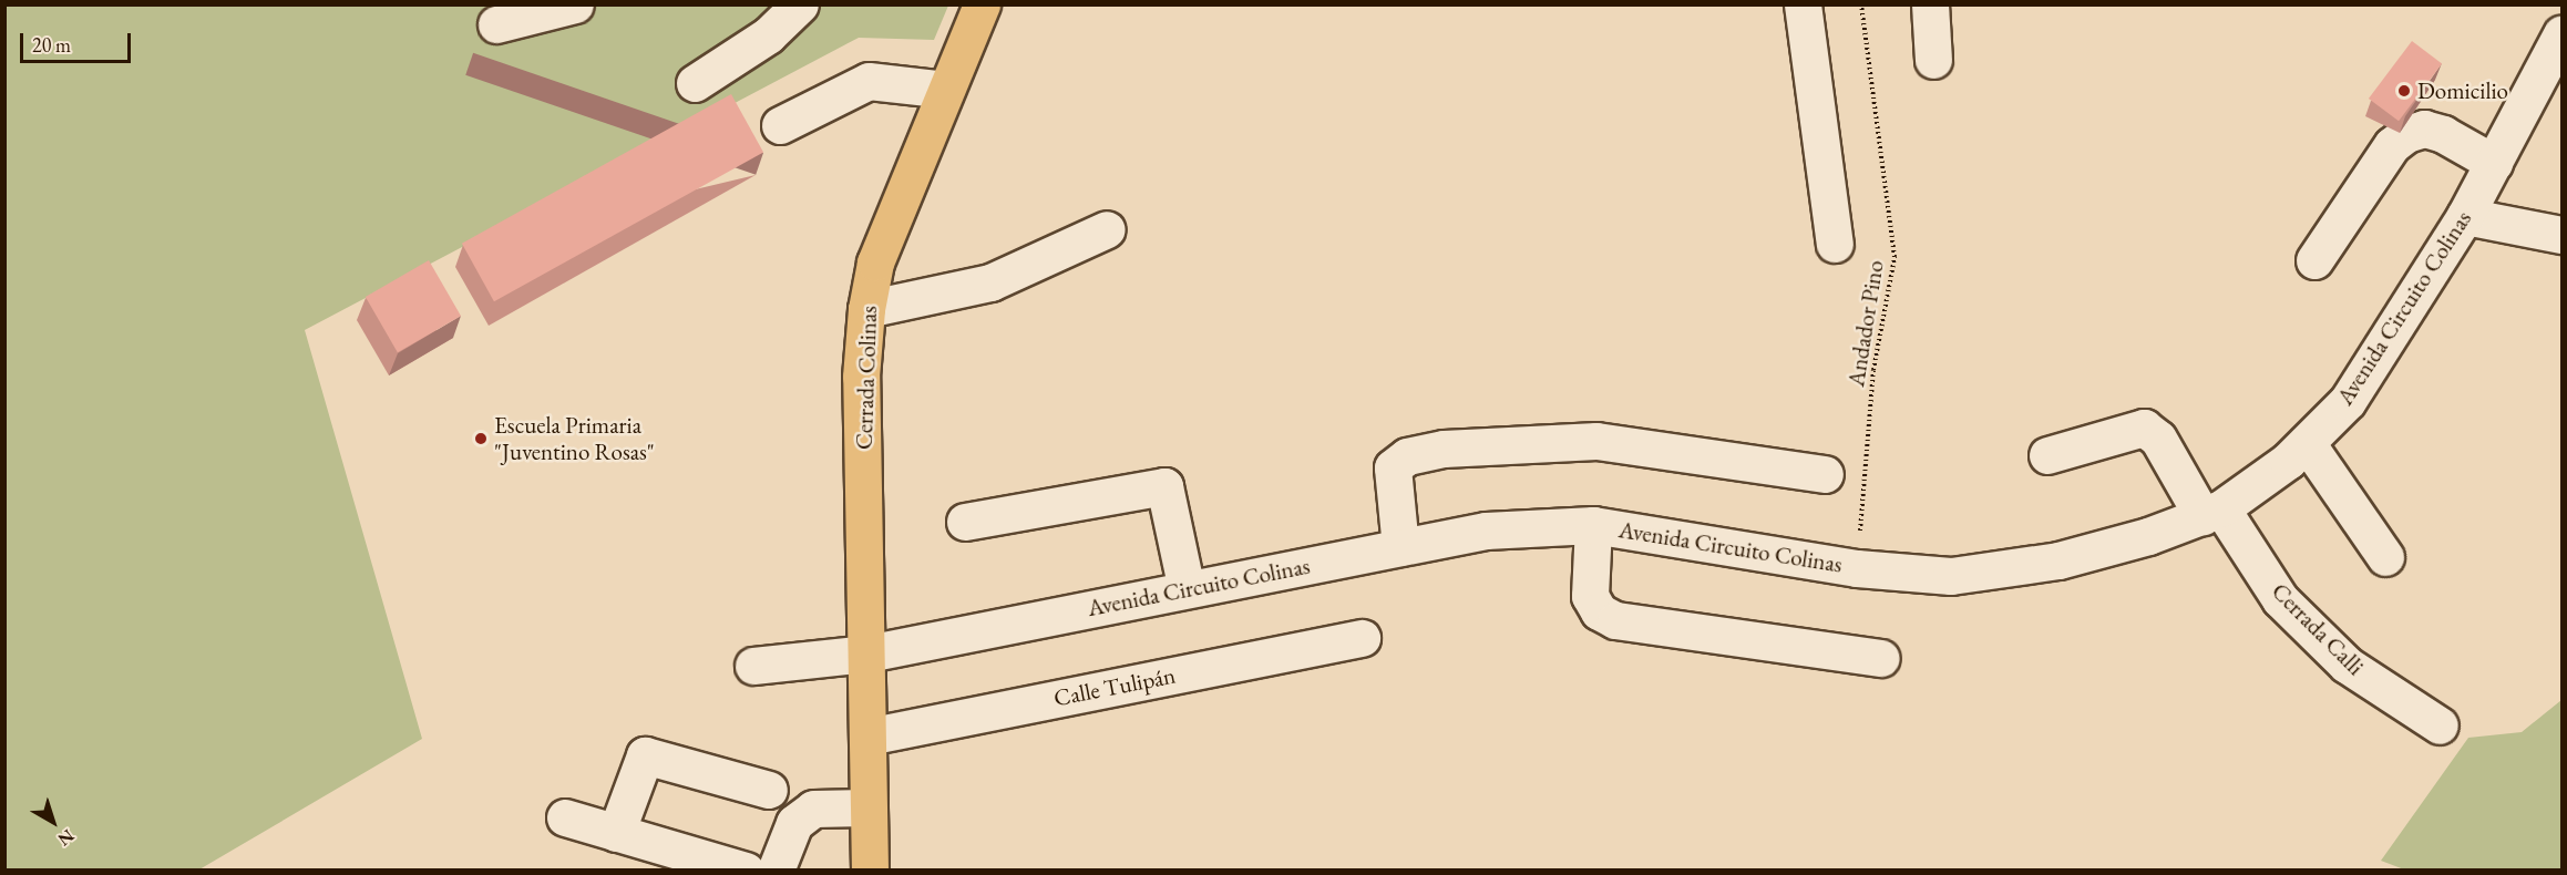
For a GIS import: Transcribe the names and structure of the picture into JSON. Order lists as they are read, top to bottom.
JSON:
{
  "streets": {
    "main road": ["Cerrada Colinas"],
    "street": ["Avenida Circuito Colinas", "Cerrada Calli", "Calle Tulipán"],
    "path": ["Andador Pino"]
  },
  "crossings": [
    ["Avenida Circuito Colinas", "Andador Pino"],
    ["Avenida Circuito Colinas", "Cerrada Colinas"],
    ["Avenida Circuito Colinas", "Cerrada Calli"]
  ],
  "places": ["Domicilio", "Escuela Primaria \"Juventino Rosas\""],
  "scale_bar": "20 m",
  "north": "bottom right"
}
